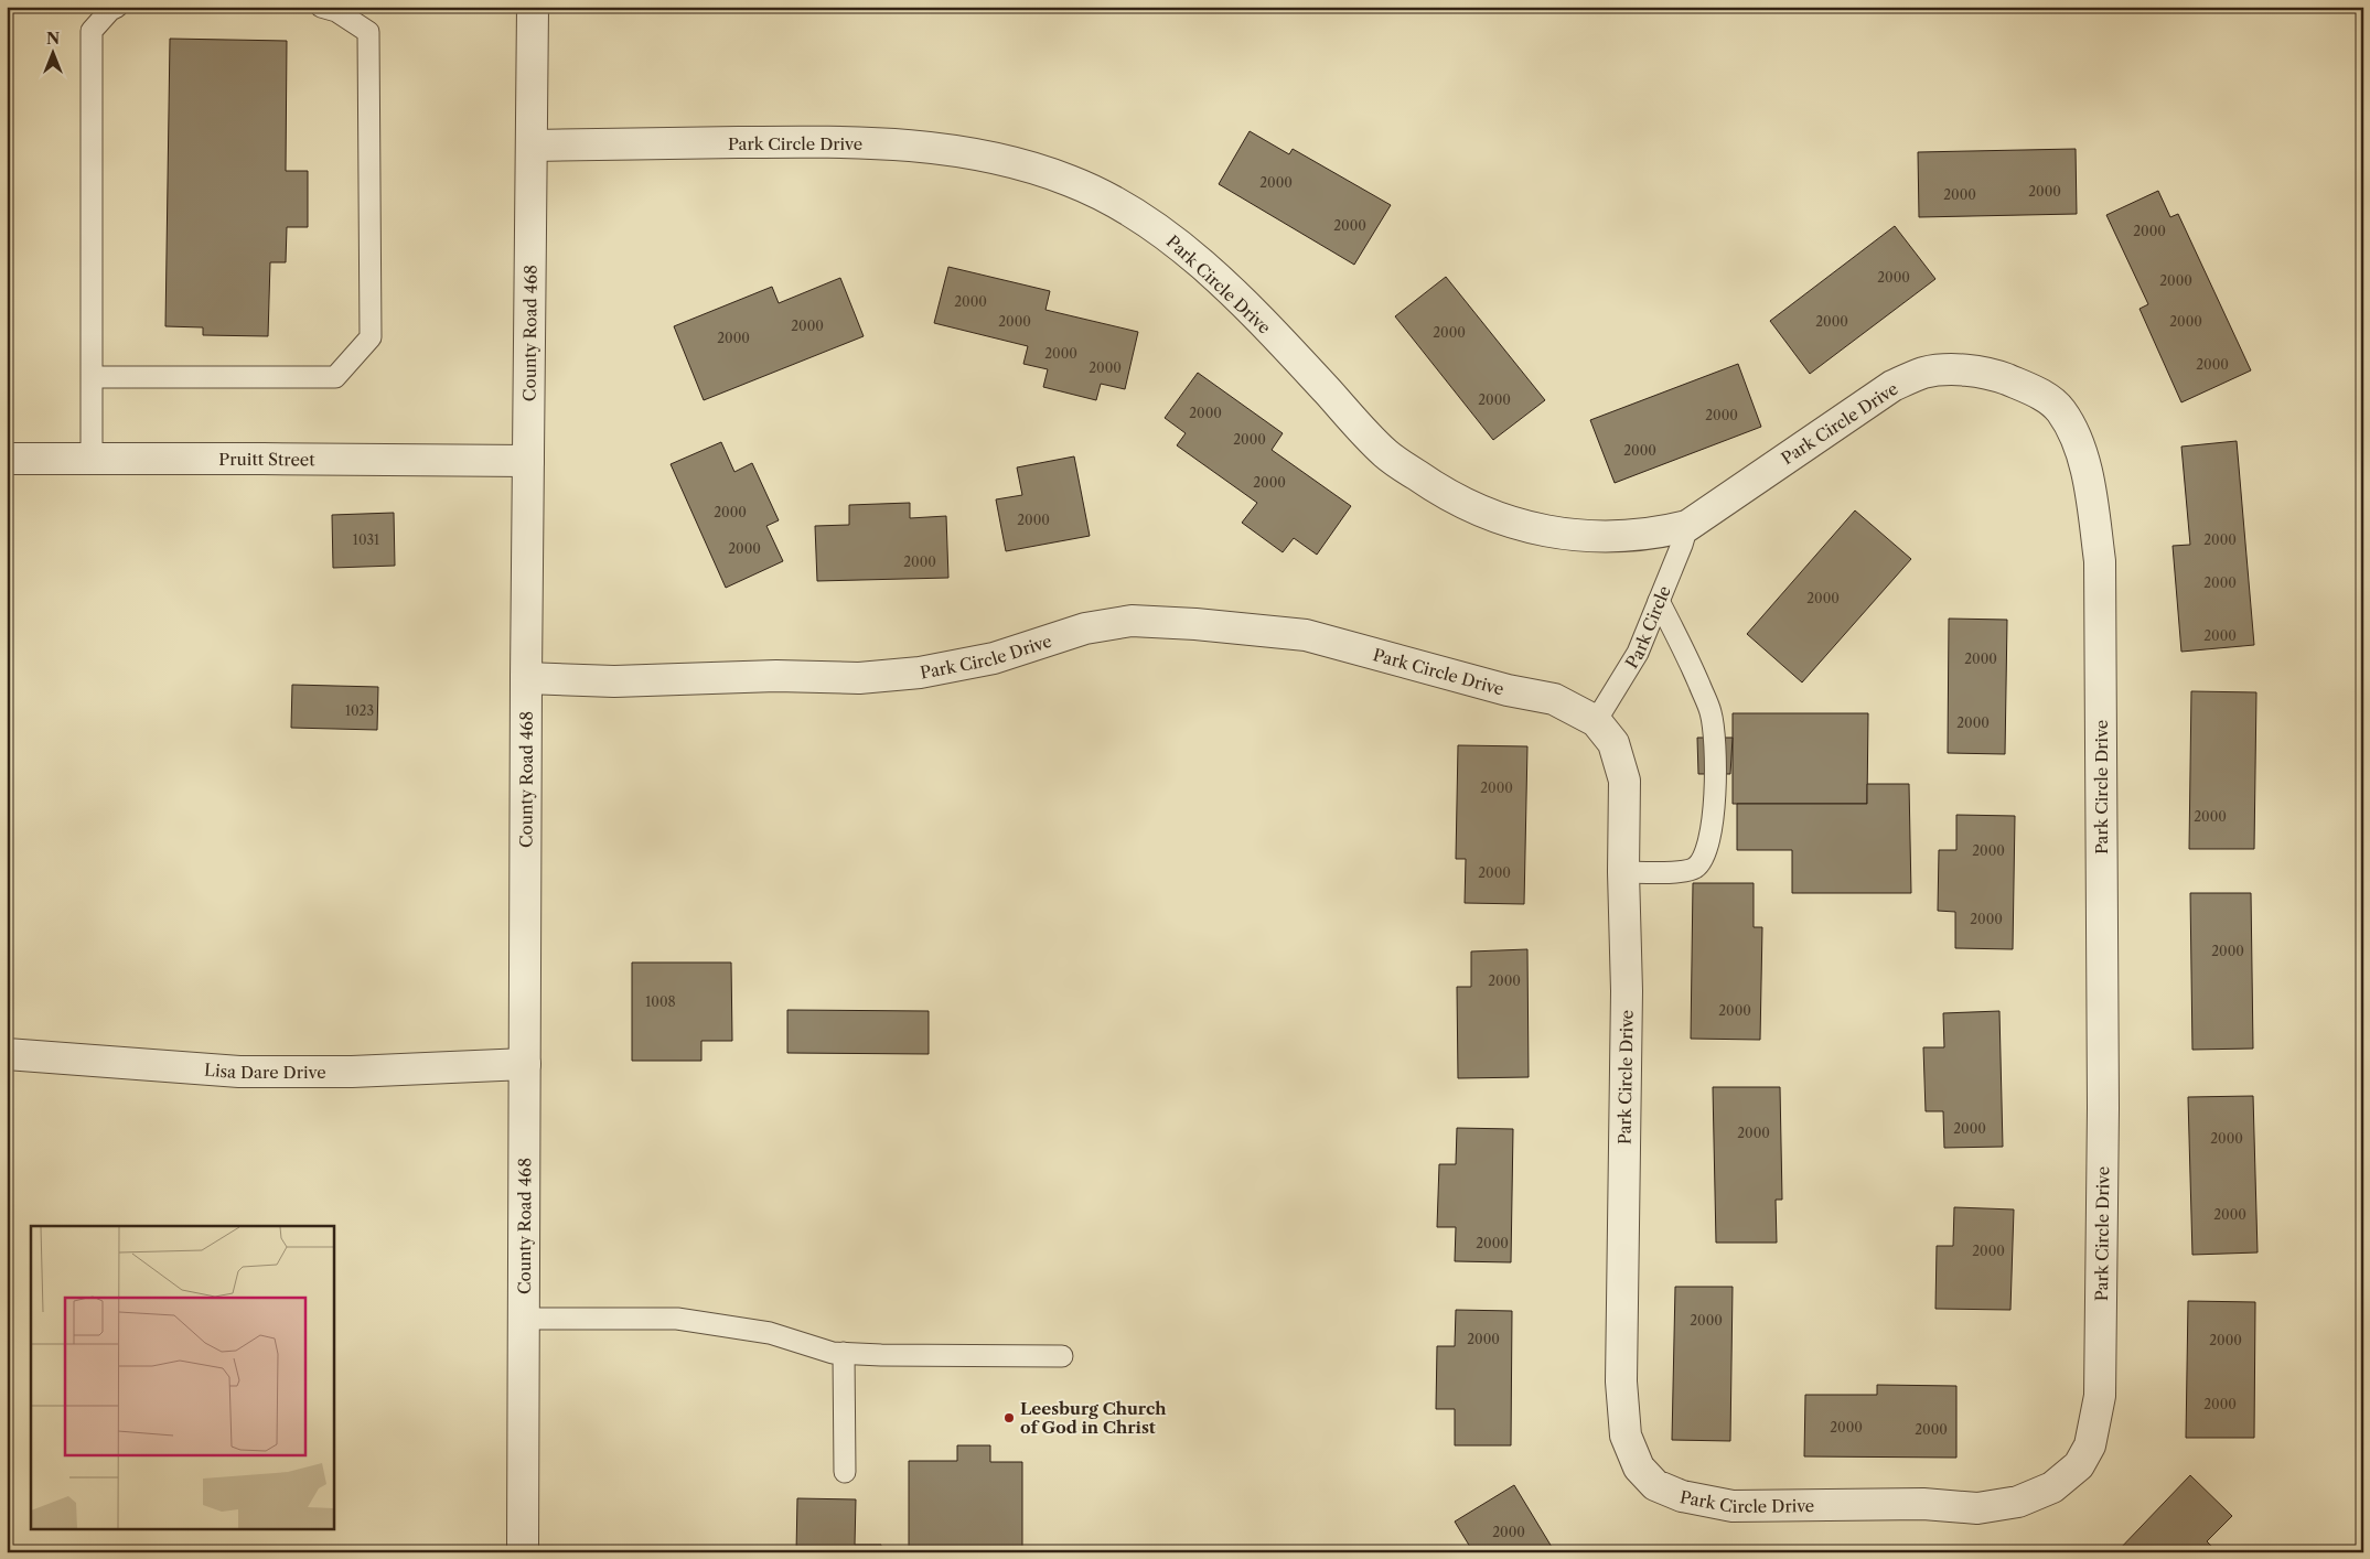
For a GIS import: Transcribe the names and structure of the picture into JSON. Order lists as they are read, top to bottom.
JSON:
{
  "streets": {
    "street": [
      "Park Circle Drive",
      "County Road 468",
      "Pruitt Street",
      "Lisa Dare Drive"
    ],
    "lane": ["Park Circle"]
  },
  "crossings": [
    ["Park Circle Drive", "County Road 468"],
    ["Park Circle Drive", "Park Circle"],
    ["County Road 468", "Pruitt Street"],
    ["County Road 468", "Lisa Dare Drive"]
  ],
  "places": ["Leesburg Church of God in Christ"],
  "house_numbers": [
    "2000",
    "2000",
    "2000",
    "2000",
    "2000",
    "2000",
    "2000",
    "2000",
    "2000",
    "2000",
    "2000",
    "2000",
    "2000",
    "2000",
    "2000",
    "2000",
    "2000",
    "2000",
    "2000",
    "2000",
    "2000",
    "2000",
    "2000",
    "2000",
    "2000",
    "1031",
    "2000",
    "2000",
    "2000",
    "2000",
    "2000",
    "2000",
    "2000",
    "1023",
    "2000",
    "2000",
    "2000",
    "2000",
    "2000",
    "2000",
    "2000",
    "2000",
    "1008",
    "2000",
    "2000",
    "2000",
    "2000",
    "2000",
    "2000",
    "2000",
    "2000",
    "2000",
    "2000",
    "2000",
    "2000",
    "2000",
    "2000"
  ],
  "north": "top"
}
